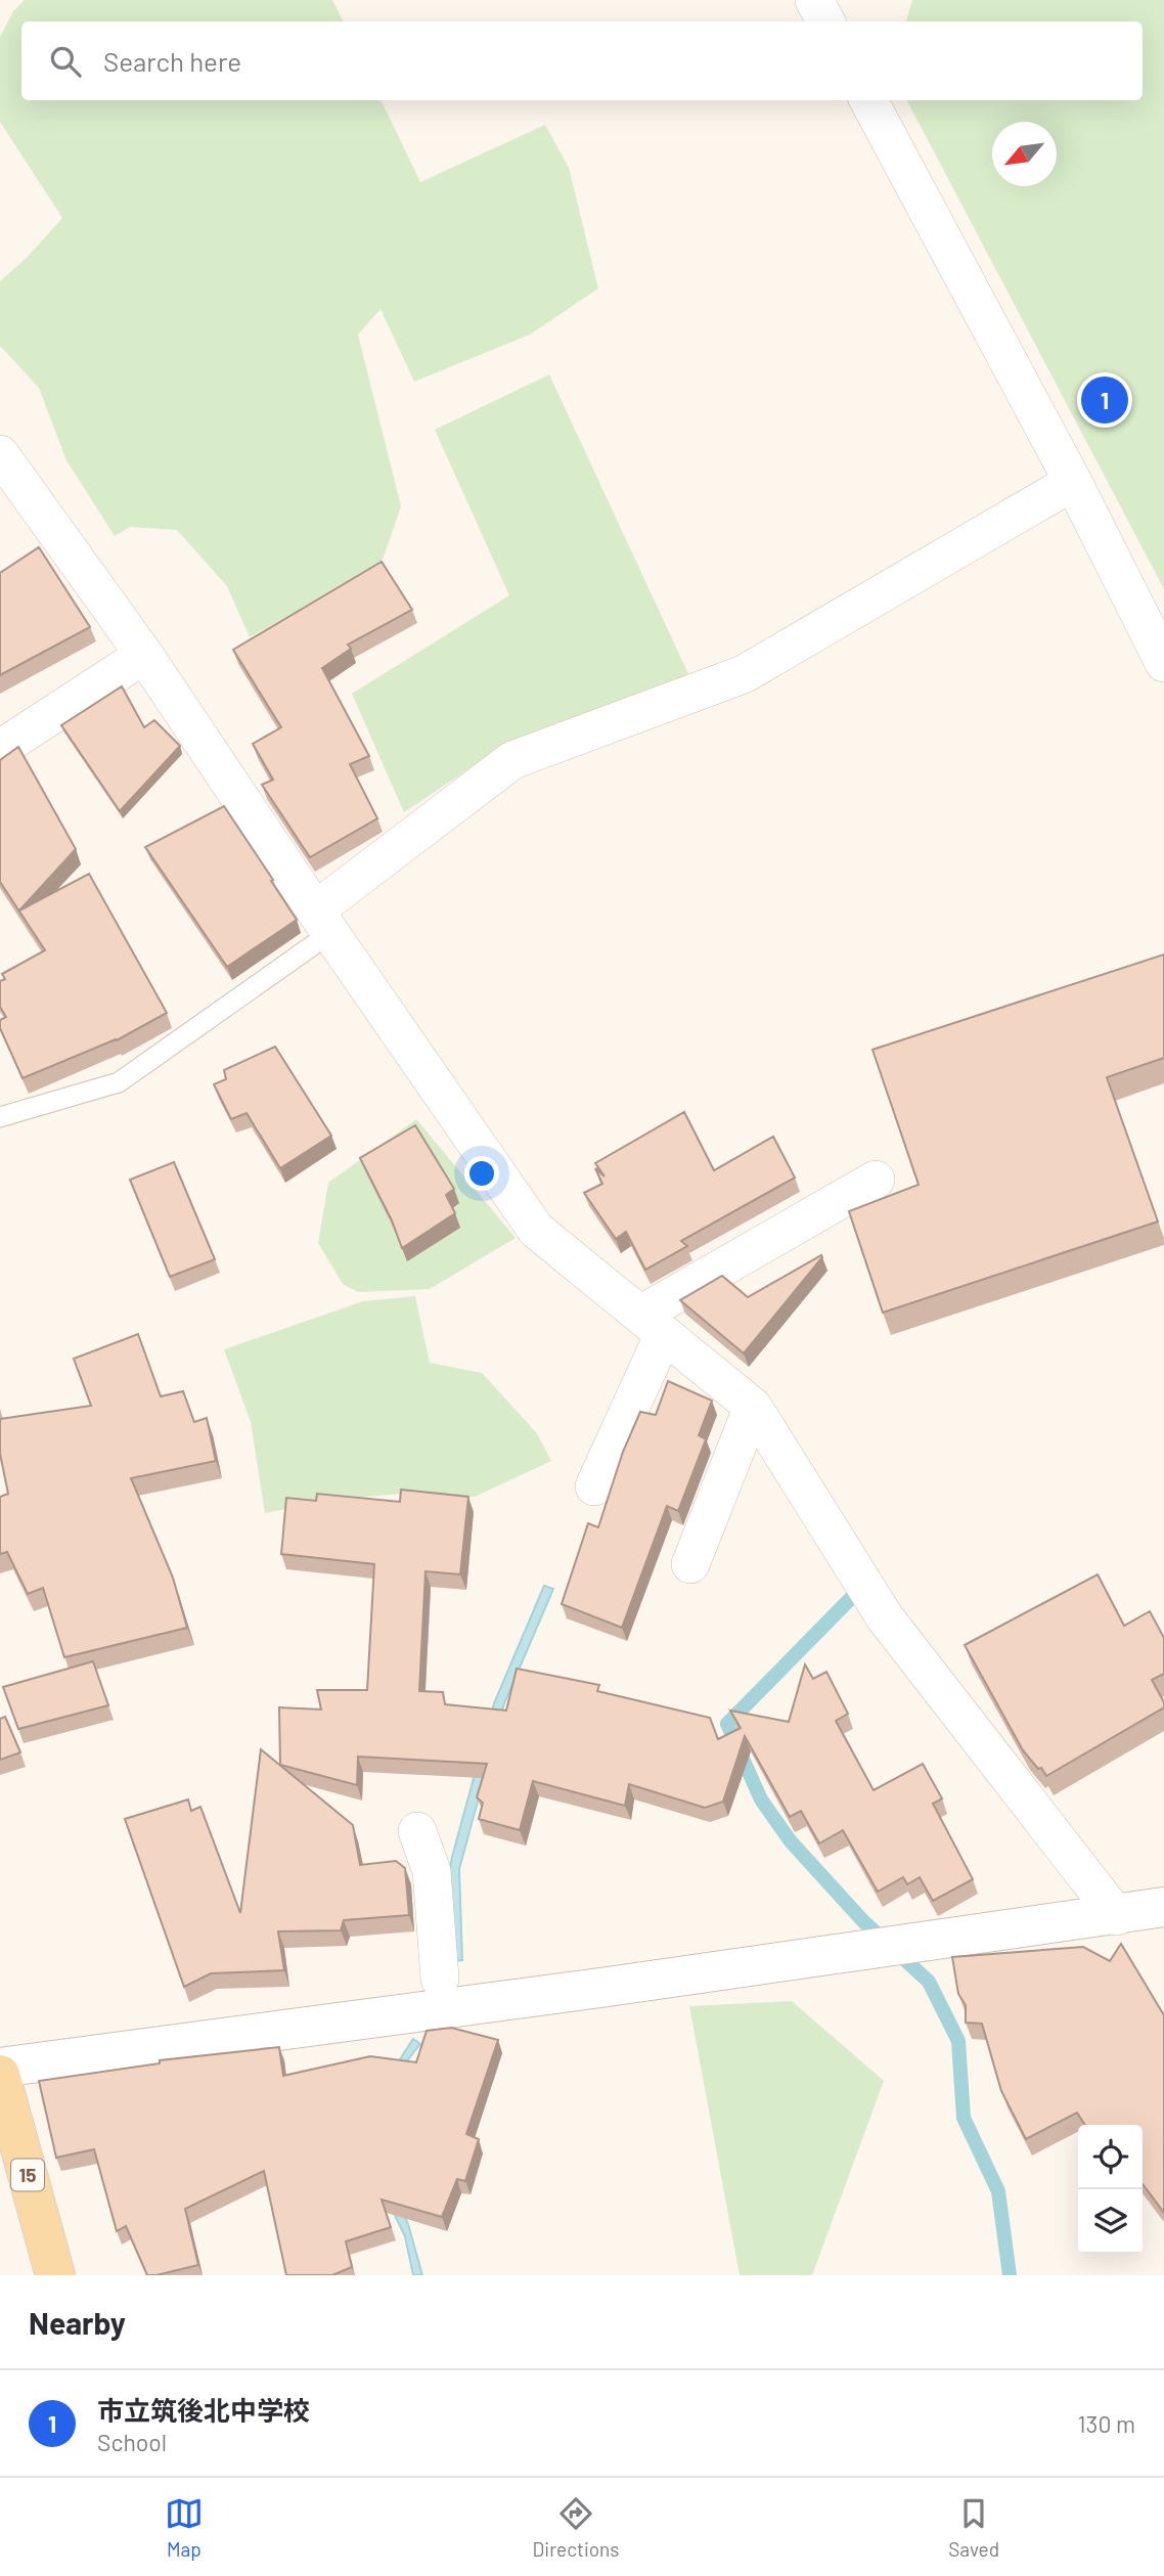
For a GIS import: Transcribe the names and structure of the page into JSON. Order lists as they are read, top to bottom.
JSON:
{
  "streets": {
    "main road": ["15"]
  },
  "north": "bottom left",
  "page": {
    "search": "Search here",
    "pins": "1",
    "heading": "Nearby",
    "list": [
      {
        "mark": "1",
        "name": "市立筑後北中学校",
        "note": "School",
        "value": "130 m"
      }
    ],
    "nav": ["Map", "Directions", "Saved"]
  }
}
